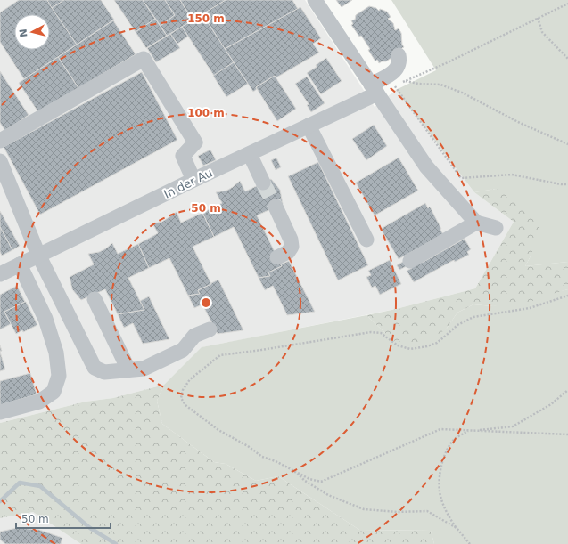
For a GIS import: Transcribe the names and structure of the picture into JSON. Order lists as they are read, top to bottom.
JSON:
{
  "streets": {
    "street": ["In der Au"]
  },
  "scale_bar": "50 m",
  "north": "left",
  "rings": ["150 m", "100 m", "50 m"]
}
